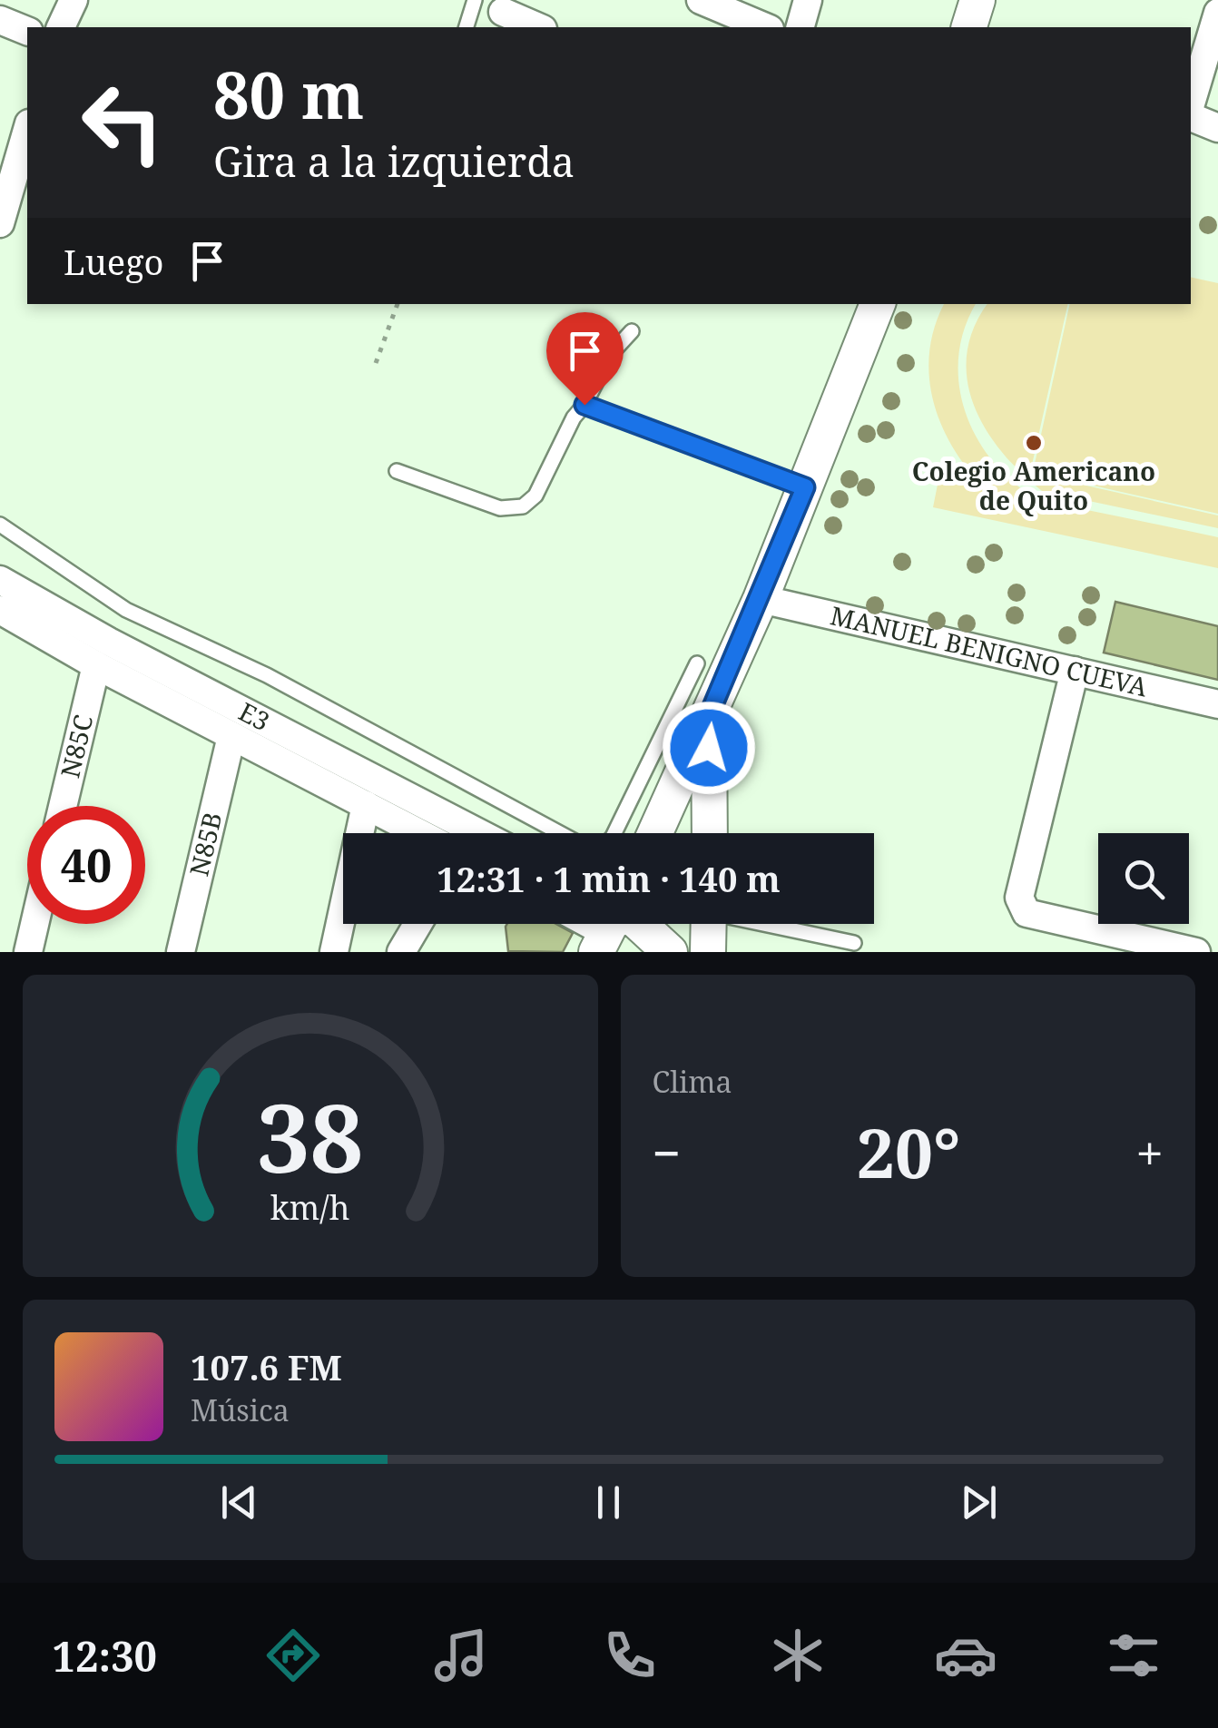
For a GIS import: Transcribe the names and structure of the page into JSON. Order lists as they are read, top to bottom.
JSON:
{
  "streets": {
    "street": [
      "MANUEL BENIGNO CUEVA",
      "E3",
      "N85C",
      "N85B"
    ]
  },
  "crossings": [
    ["E3", "N85C"],
    ["E3", "N85B"]
  ],
  "places": ["Colegio Americano de Quito"],
  "page": {
    "turn": ["80 m", "Gira a la izquierda"],
    "then": "Luego",
    "limit": "40",
    "trip": "12:31 · 1 min · 140 m",
    "tile": "Clima",
    "heat": ["−", "20°", "+"],
    "song": ["107.6 FM", "Música"],
    "tabs": "12:30",
    "gauge": ["38", "km/h"]
  }
}
